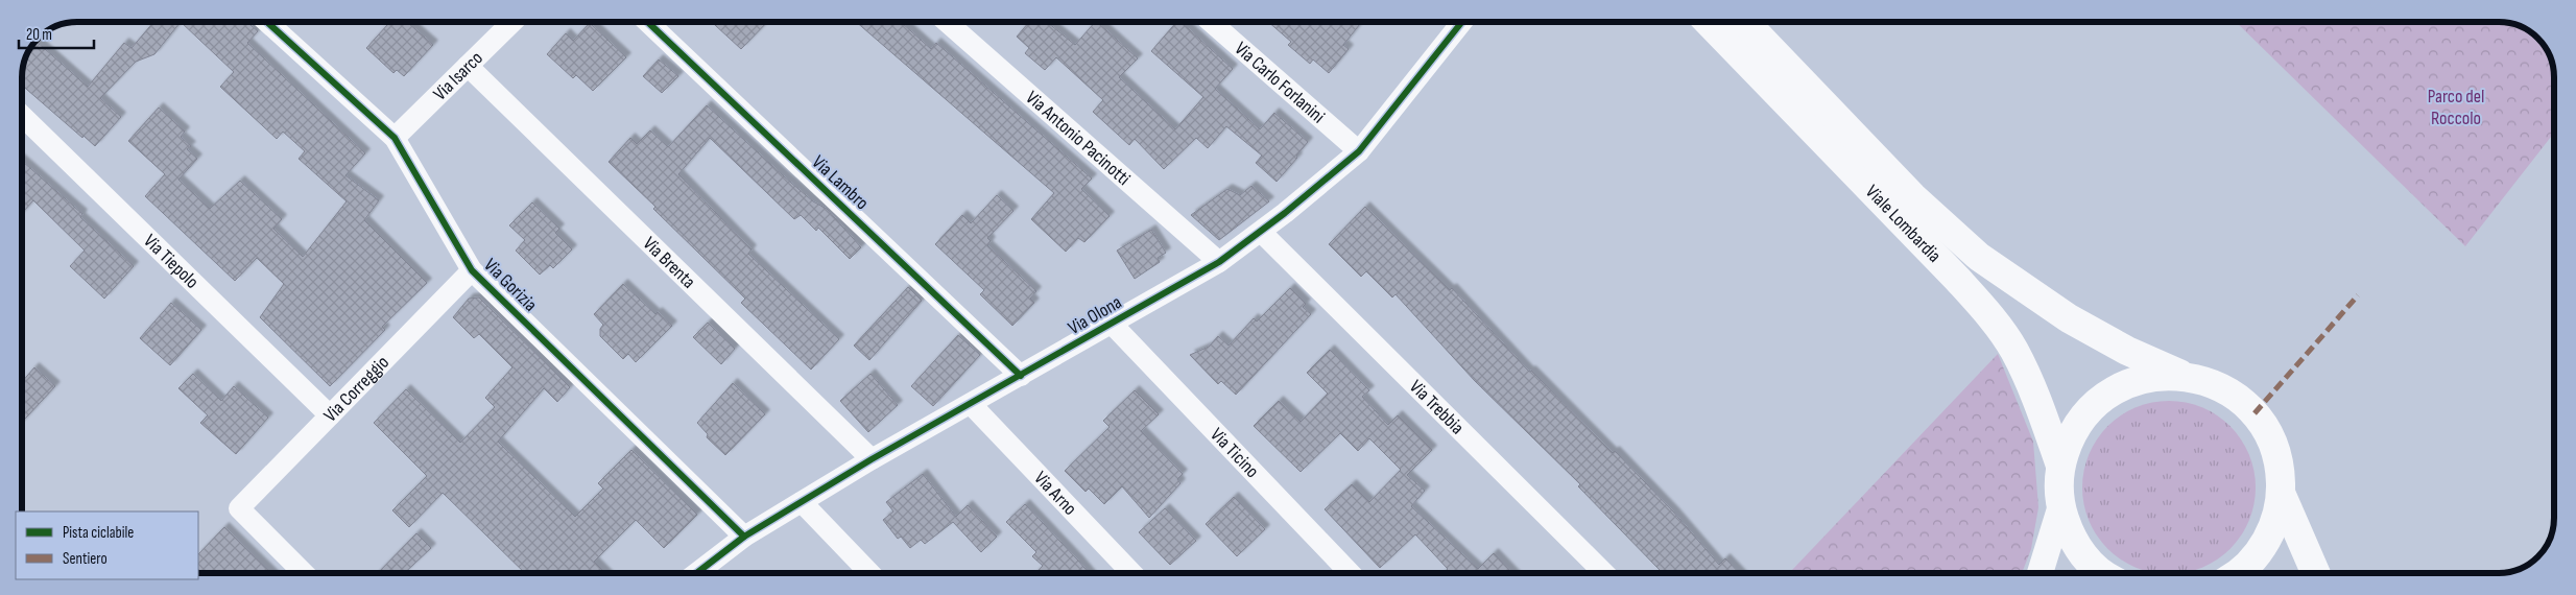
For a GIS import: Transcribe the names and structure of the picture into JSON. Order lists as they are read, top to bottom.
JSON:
{
  "streets": {
    "main road": ["Viale Lombardia"],
    "street": [
      "Via Isarco",
      "Via Carlo Forlanini",
      "Via Antonio Pacinotti",
      "Via Lambro",
      "Via Tiepolo",
      "Via Brenta",
      "Via Gorizia",
      "Via Olona",
      "Via Correggio",
      "Via Trebbia",
      "Via Ticino",
      "Via Arno"
    ]
  },
  "crossings": [
    ["Via Isarco", "Via Brenta"],
    ["Via Isarco", "Via Gorizia"],
    ["Via Carlo Forlanini", "Via Olona"],
    ["Via Antonio Pacinotti", "Via Olona"],
    ["Via Lambro", "Via Olona"],
    ["Via Tiepolo", "Via Correggio"],
    ["Via Brenta", "Via Olona"],
    ["Via Gorizia", "Via Olona"],
    ["Via Gorizia", "Via Correggio"],
    ["Via Olona", "Via Trebbia"],
    ["Via Olona", "Via Ticino"],
    ["Via Olona", "Via Arno"]
  ],
  "parks": ["Parco del Roccolo"],
  "legend": ["Pista ciclabile", "Sentiero"],
  "scale_bar": "20 m"
}
